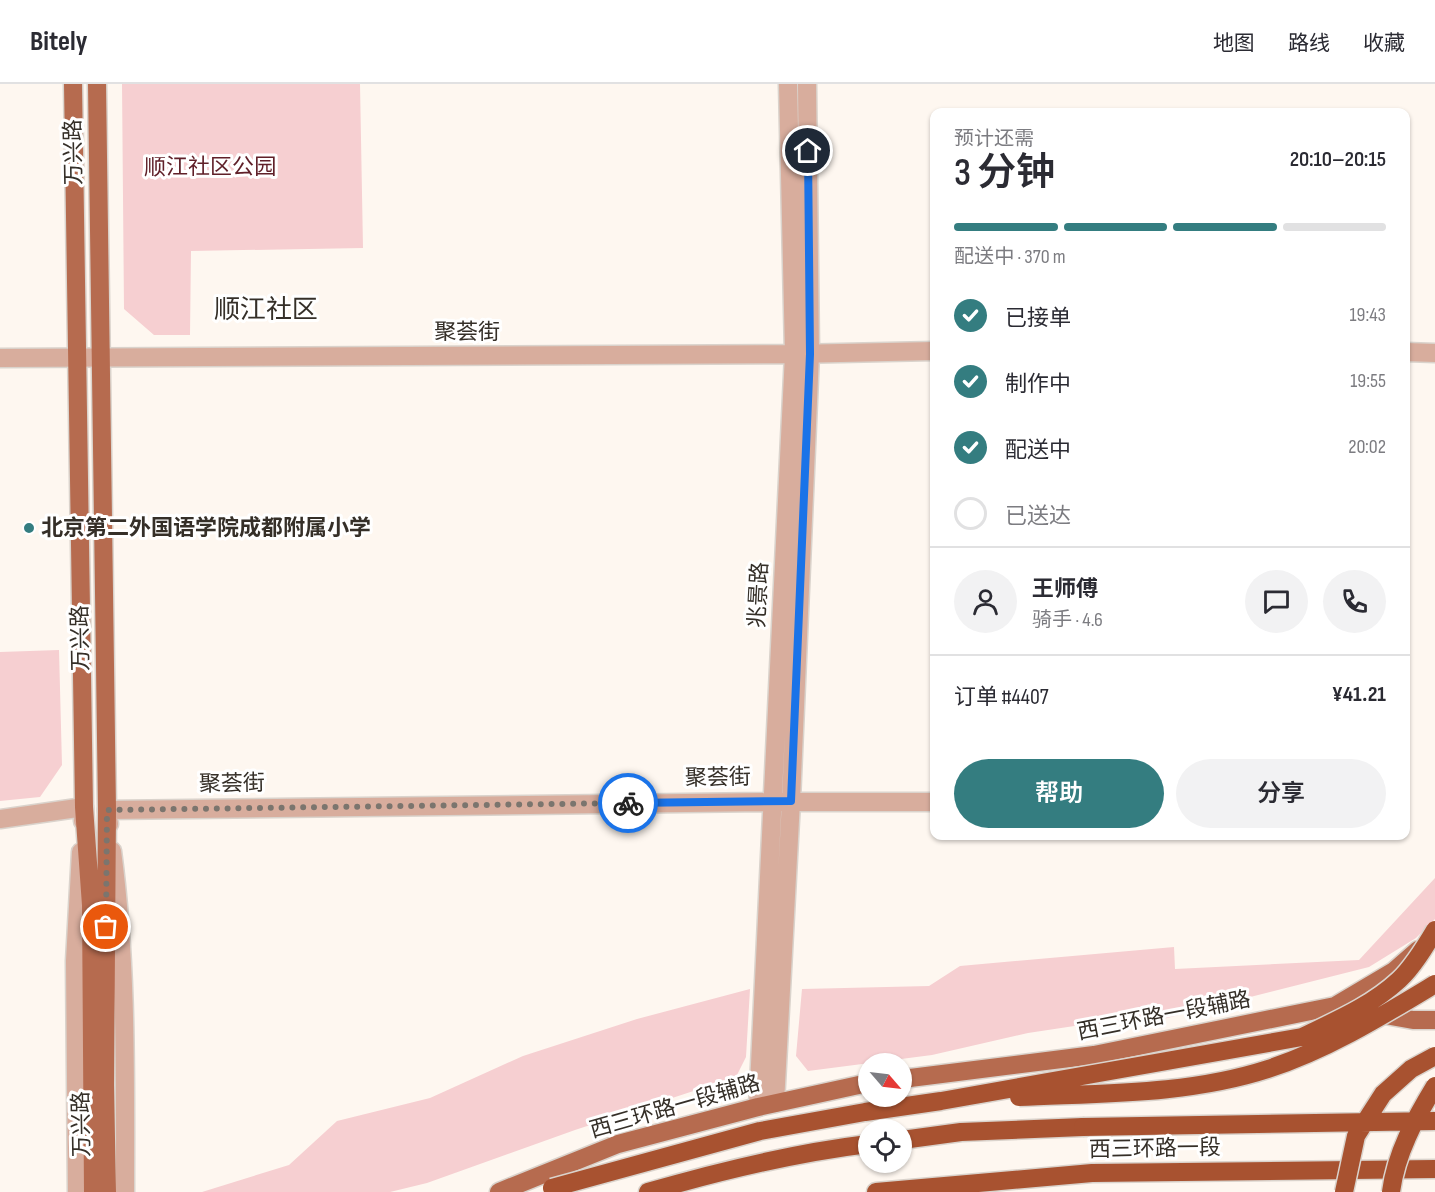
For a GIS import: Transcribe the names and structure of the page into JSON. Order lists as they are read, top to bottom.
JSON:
{
  "streets": {
    "highway": ["西三环路一段"],
    "main road": ["万兴路", "西三环路一段辅路"],
    "street": ["聚荟街", "兆景路"]
  },
  "crossings": [
    ["万兴路", "聚荟街"],
    ["聚荟街", "兆景路"],
    ["兆景路", "西三环路一段辅路"]
  ],
  "districts": ["顺江社区"],
  "parks": ["顺江社区公园"],
  "places": ["北京第二外国语学院成都附属小学"],
  "north": "bottom right",
  "page": {
    "header": "Bitely",
    "nav": ["地图", "路线", "收藏"],
    "heading": ["3 分钟", "预计还需", "20:10–20:15"],
    "panel": [
      "王师傅",
      "骑手 · 4.6",
      "订单 #4407",
      "¥41.21"
    ],
    "bar": "配送中 · 370 m",
    "list": [
      ["已接单", "19:43"],
      ["制作中", "19:55"],
      ["配送中", "20:02"],
      "已送达"
    ],
    "buttons": ["帮助", "分享"]
  }
}
